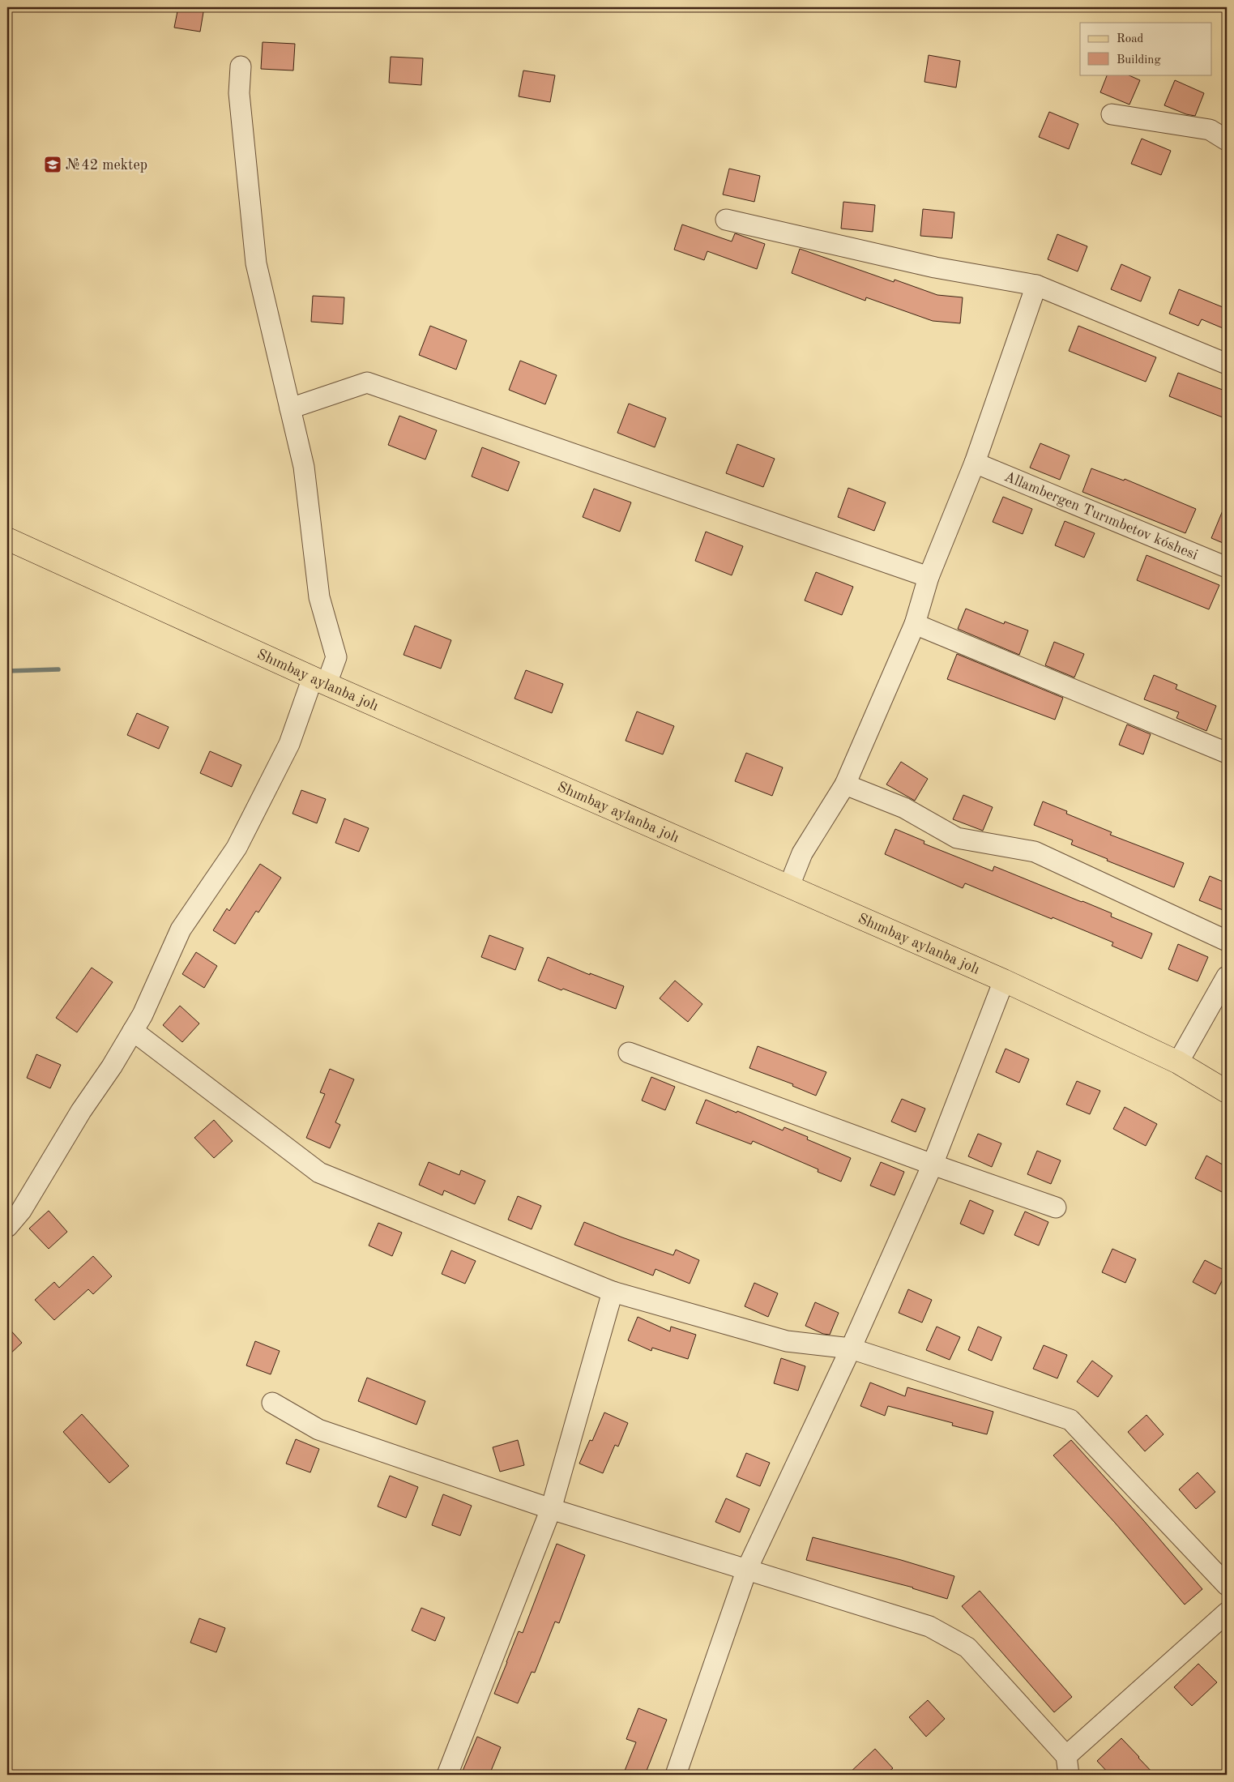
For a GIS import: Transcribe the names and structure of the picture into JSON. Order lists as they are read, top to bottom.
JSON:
{
  "streets": {
    "main road": ["Shımbay aylanba jolı"],
    "street": ["Allambergen Turımbetov kóshesi"]
  },
  "places": {
    "school or university": ["№42 mektep"]
  },
  "legend": ["Road", "Building"]
}
